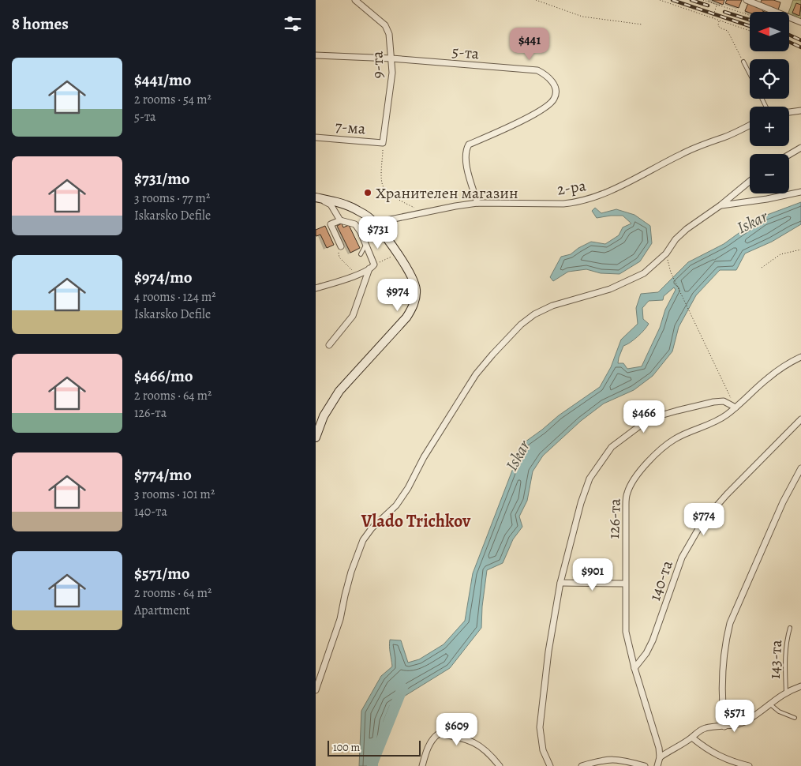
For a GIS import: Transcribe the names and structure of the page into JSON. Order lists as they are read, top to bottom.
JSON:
{
  "streets": {
    "street": [
      "5-та",
      "9-та",
      "7-ма",
      "2-ра",
      "126-та",
      "140-та"
    ],
    "lane": ["143-та"]
  },
  "crossings": [
    ["5-та", "9-та"],
    ["5-та", "2-ра"],
    ["9-та", "7-ма"],
    ["126-та", "140-та"]
  ],
  "districts": ["Vlado Trichkov"],
  "water": ["Iskar"],
  "places": ["Хранителен магазин"],
  "scale_bar": "100 m",
  "north": "left",
  "page": {
    "heading": "8 homes",
    "map_buttons": ["+", "−"],
    "price": [
      "$441",
      "$731",
      "$974",
      "$466",
      "$774",
      "$901",
      "$571",
      "$609"
    ],
    "list": [
      {
        "name": "$441/mo",
        "note": "2 rooms · 54 m² · 5-та"
      },
      {
        "name": "$731/mo",
        "note": "3 rooms · 77 m² · Iskarsko Defile"
      },
      {
        "name": "$974/mo",
        "note": "4 rooms · 124 m² · Iskarsko Defile"
      },
      {
        "name": "$466/mo",
        "note": "2 rooms · 64 m² · 126-та"
      },
      {
        "name": "$774/mo",
        "note": "3 rooms · 101 m² · 140-та"
      },
      {
        "name": "$571/mo",
        "note": "2 rooms · 64 m² · Apartment"
      }
    ],
    "scale": "100 m"
  }
}
